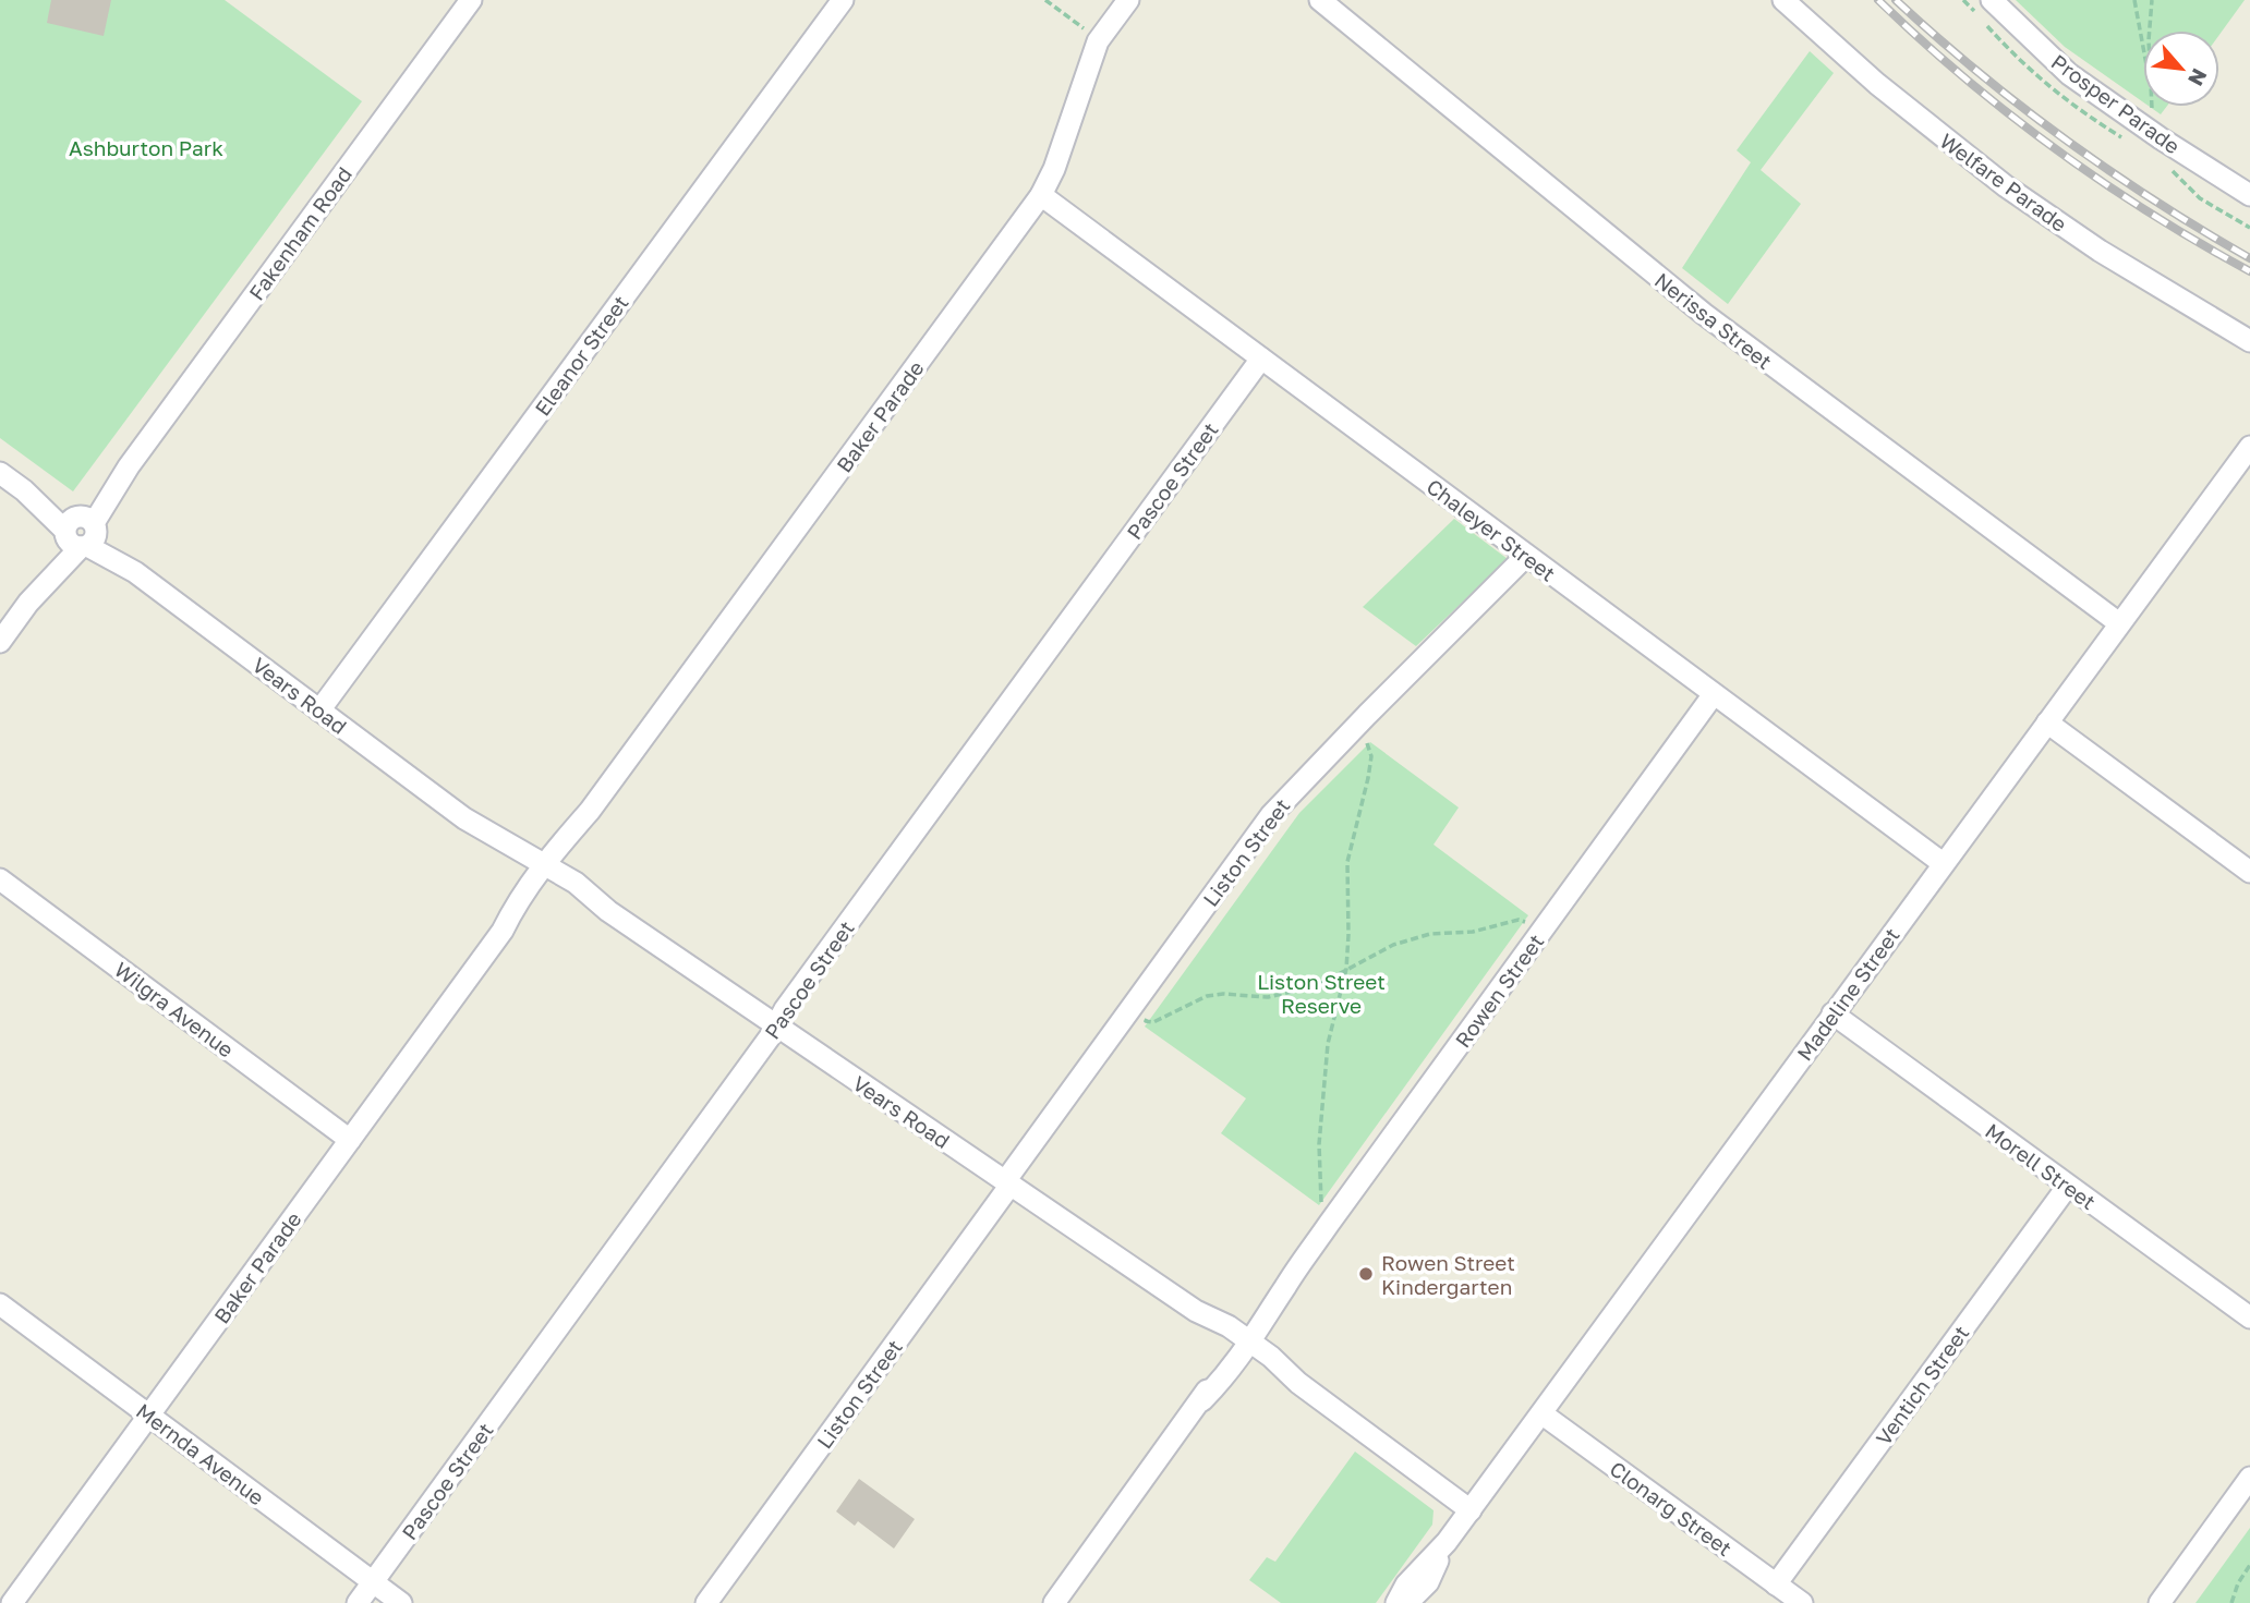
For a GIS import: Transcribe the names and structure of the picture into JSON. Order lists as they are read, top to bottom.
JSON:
{
  "streets": {
    "street": [
      "Prosper Parade",
      "Welfare Parade",
      "Fakenham Road",
      "Nerissa Street",
      "Eleanor Street",
      "Baker Parade",
      "Pascoe Street",
      "Chaleyer Street",
      "Vears Road",
      "Liston Street",
      "Rowen Street",
      "Madeline Street",
      "Wilgra Avenue",
      "Morell Street",
      "Ventich Street",
      "Mernda Avenue",
      "Clonarg Street"
    ]
  },
  "crossings": [
    ["Fakenham Road", "Vears Road"],
    ["Nerissa Street", "Madeline Street"],
    ["Eleanor Street", "Vears Road"],
    ["Baker Parade", "Chaleyer Street"],
    ["Baker Parade", "Vears Road"],
    ["Baker Parade", "Wilgra Avenue"],
    ["Baker Parade", "Mernda Avenue"],
    ["Pascoe Street", "Chaleyer Street"],
    ["Pascoe Street", "Vears Road"],
    ["Pascoe Street", "Mernda Avenue"],
    ["Chaleyer Street", "Liston Street"],
    ["Chaleyer Street", "Rowen Street"],
    ["Chaleyer Street", "Madeline Street"],
    ["Vears Road", "Liston Street"],
    ["Vears Road", "Rowen Street"],
    ["Vears Road", "Madeline Street"],
    ["Madeline Street", "Morell Street"],
    ["Madeline Street", "Clonarg Street"],
    ["Morell Street", "Ventich Street"],
    ["Ventich Street", "Clonarg Street"]
  ],
  "parks": ["Ashburton Park", "Liston Street Reserve"],
  "places": ["Rowen Street Kindergarten"],
  "north": "bottom right"
}
